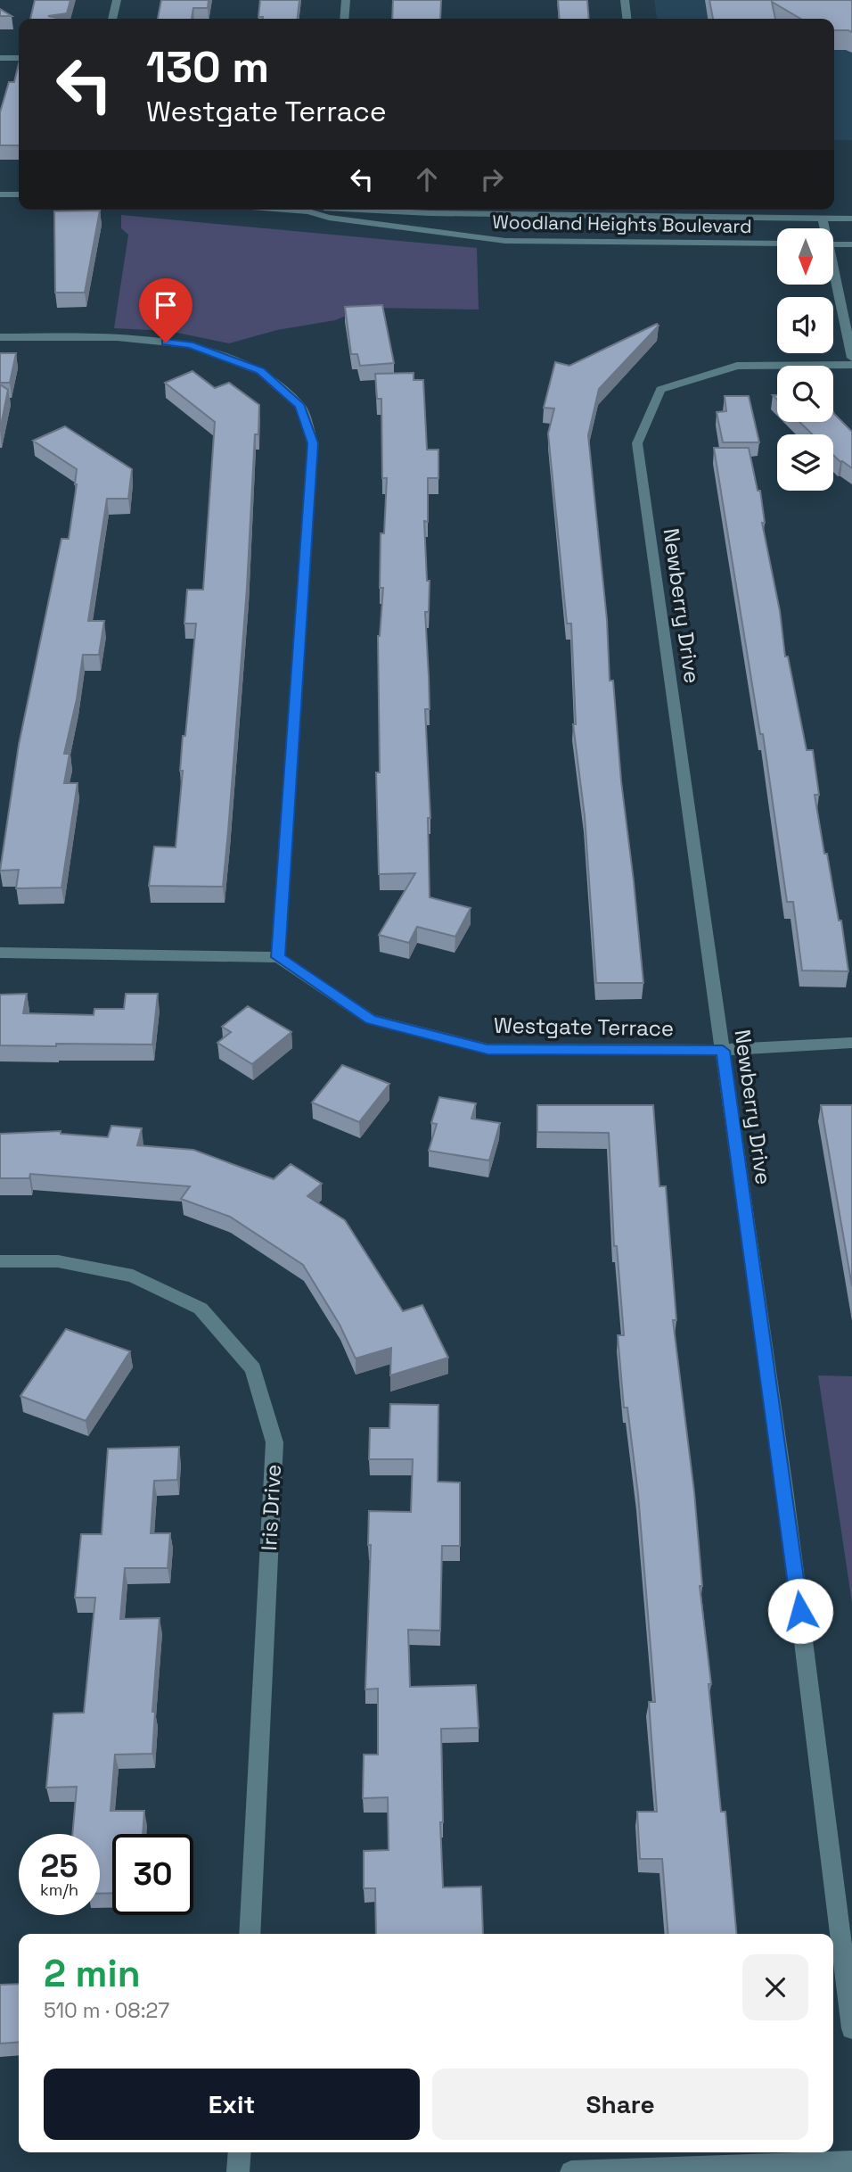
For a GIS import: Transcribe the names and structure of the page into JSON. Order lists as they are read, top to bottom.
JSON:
{
  "streets": {
    "street": [
      "Woodland Heights Boulevard",
      "Newberry Drive",
      "Westgate Terrace",
      "Iris Drive"
    ]
  },
  "crossings": [
    ["Newberry Drive", "Westgate Terrace"]
  ],
  "north": "bottom",
  "page": {
    "turn": ["130 m", "Westgate Terrace"],
    "speed": "25 km/h",
    "limit": "30",
    "heading": ["2 min", "510 m · 08:27"],
    "buttons": ["Exit", "Share"]
  }
}
